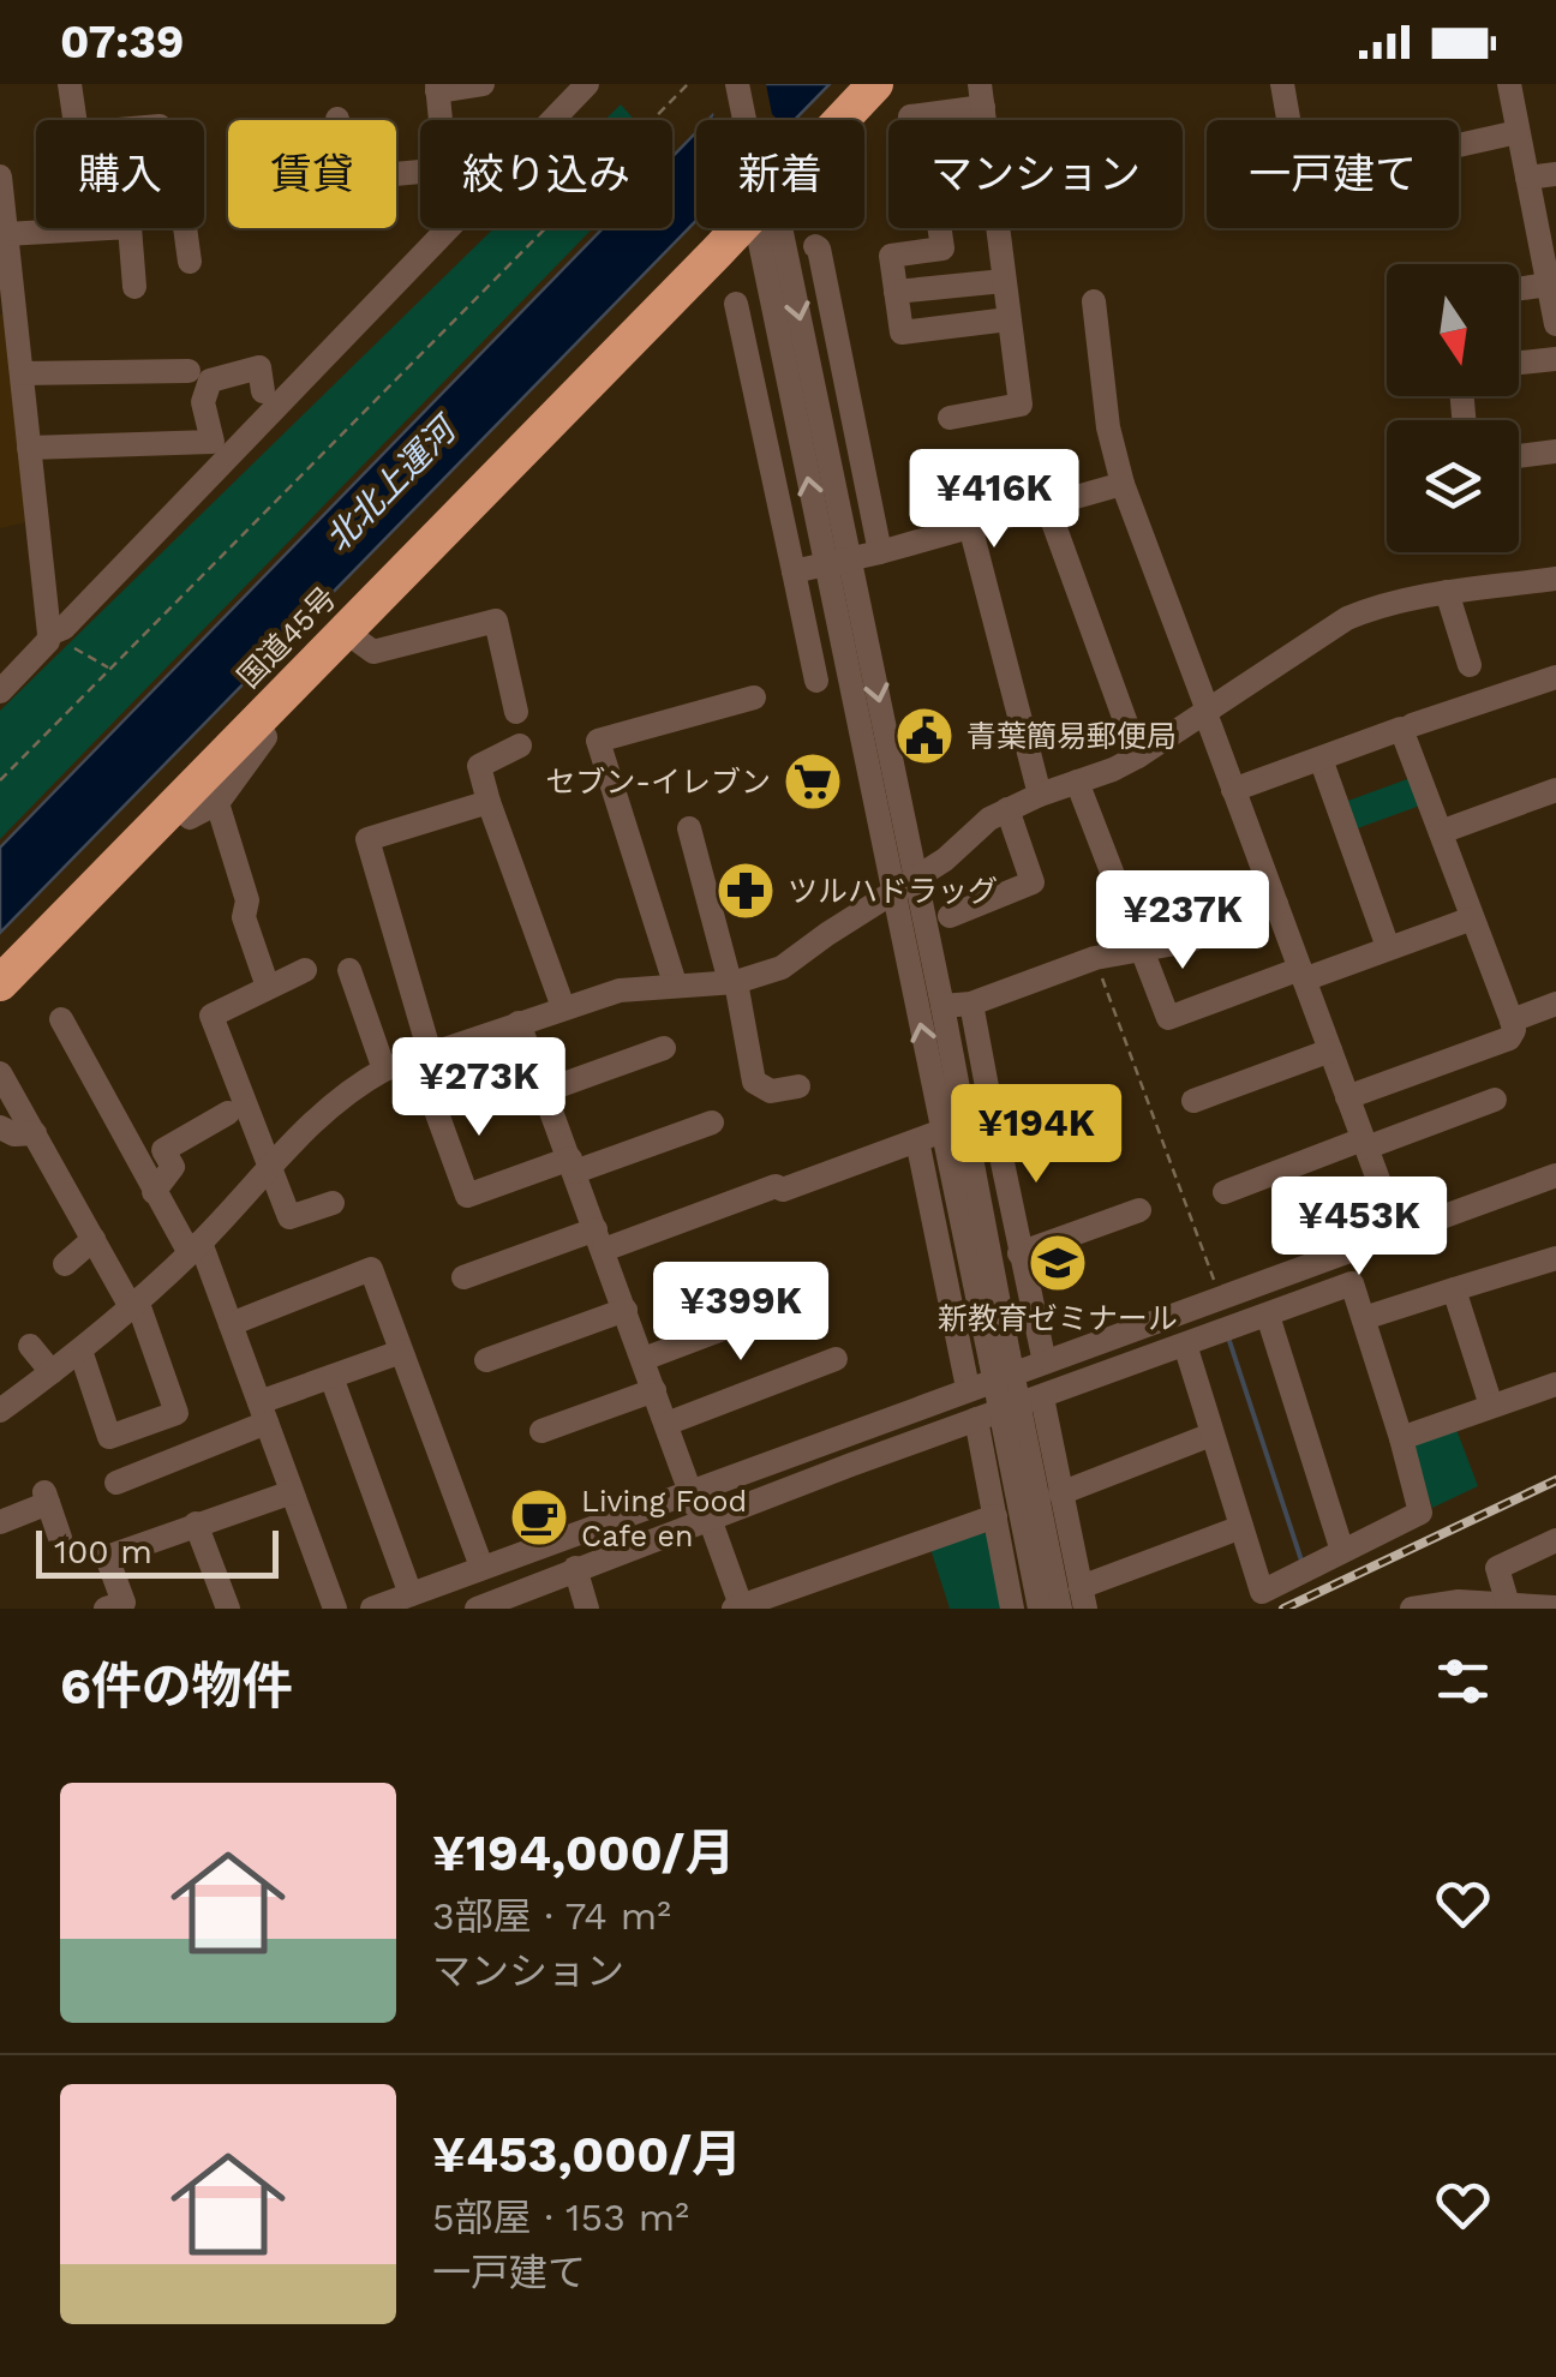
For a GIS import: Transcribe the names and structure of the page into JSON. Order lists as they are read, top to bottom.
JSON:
{
  "streets": {
    "highway": ["国道45号"]
  },
  "water": ["北北上運河"],
  "places": {
    "public building": ["青葉簡易郵便局"],
    "supermarket": ["セブン-イレブン"],
    "pharmacy": ["ツルハドラッグ"],
    "school or university": ["新教育ゼミナール"],
    "cafe": ["Living Food Cafe en"]
  },
  "scale_bar": "100 m",
  "north": "bottom",
  "page": {
    "status": "07:39",
    "chip": [
      "購入",
      "賃貸",
      "絞り込み",
      "新着",
      "マンション",
      "一戸建て"
    ],
    "price": [
      "¥416K",
      "¥237K",
      "¥273K",
      "¥194K",
      "¥453K",
      "¥399K"
    ],
    "scale": "100 m",
    "heading": "6件の物件",
    "list": [
      {
        "name": "¥194,000/月",
        "note": "3部屋 · 74 m² · マンション"
      },
      {
        "name": "¥453,000/月",
        "note": "5部屋 · 153 m² · 一戸建て"
      }
    ]
  }
}
